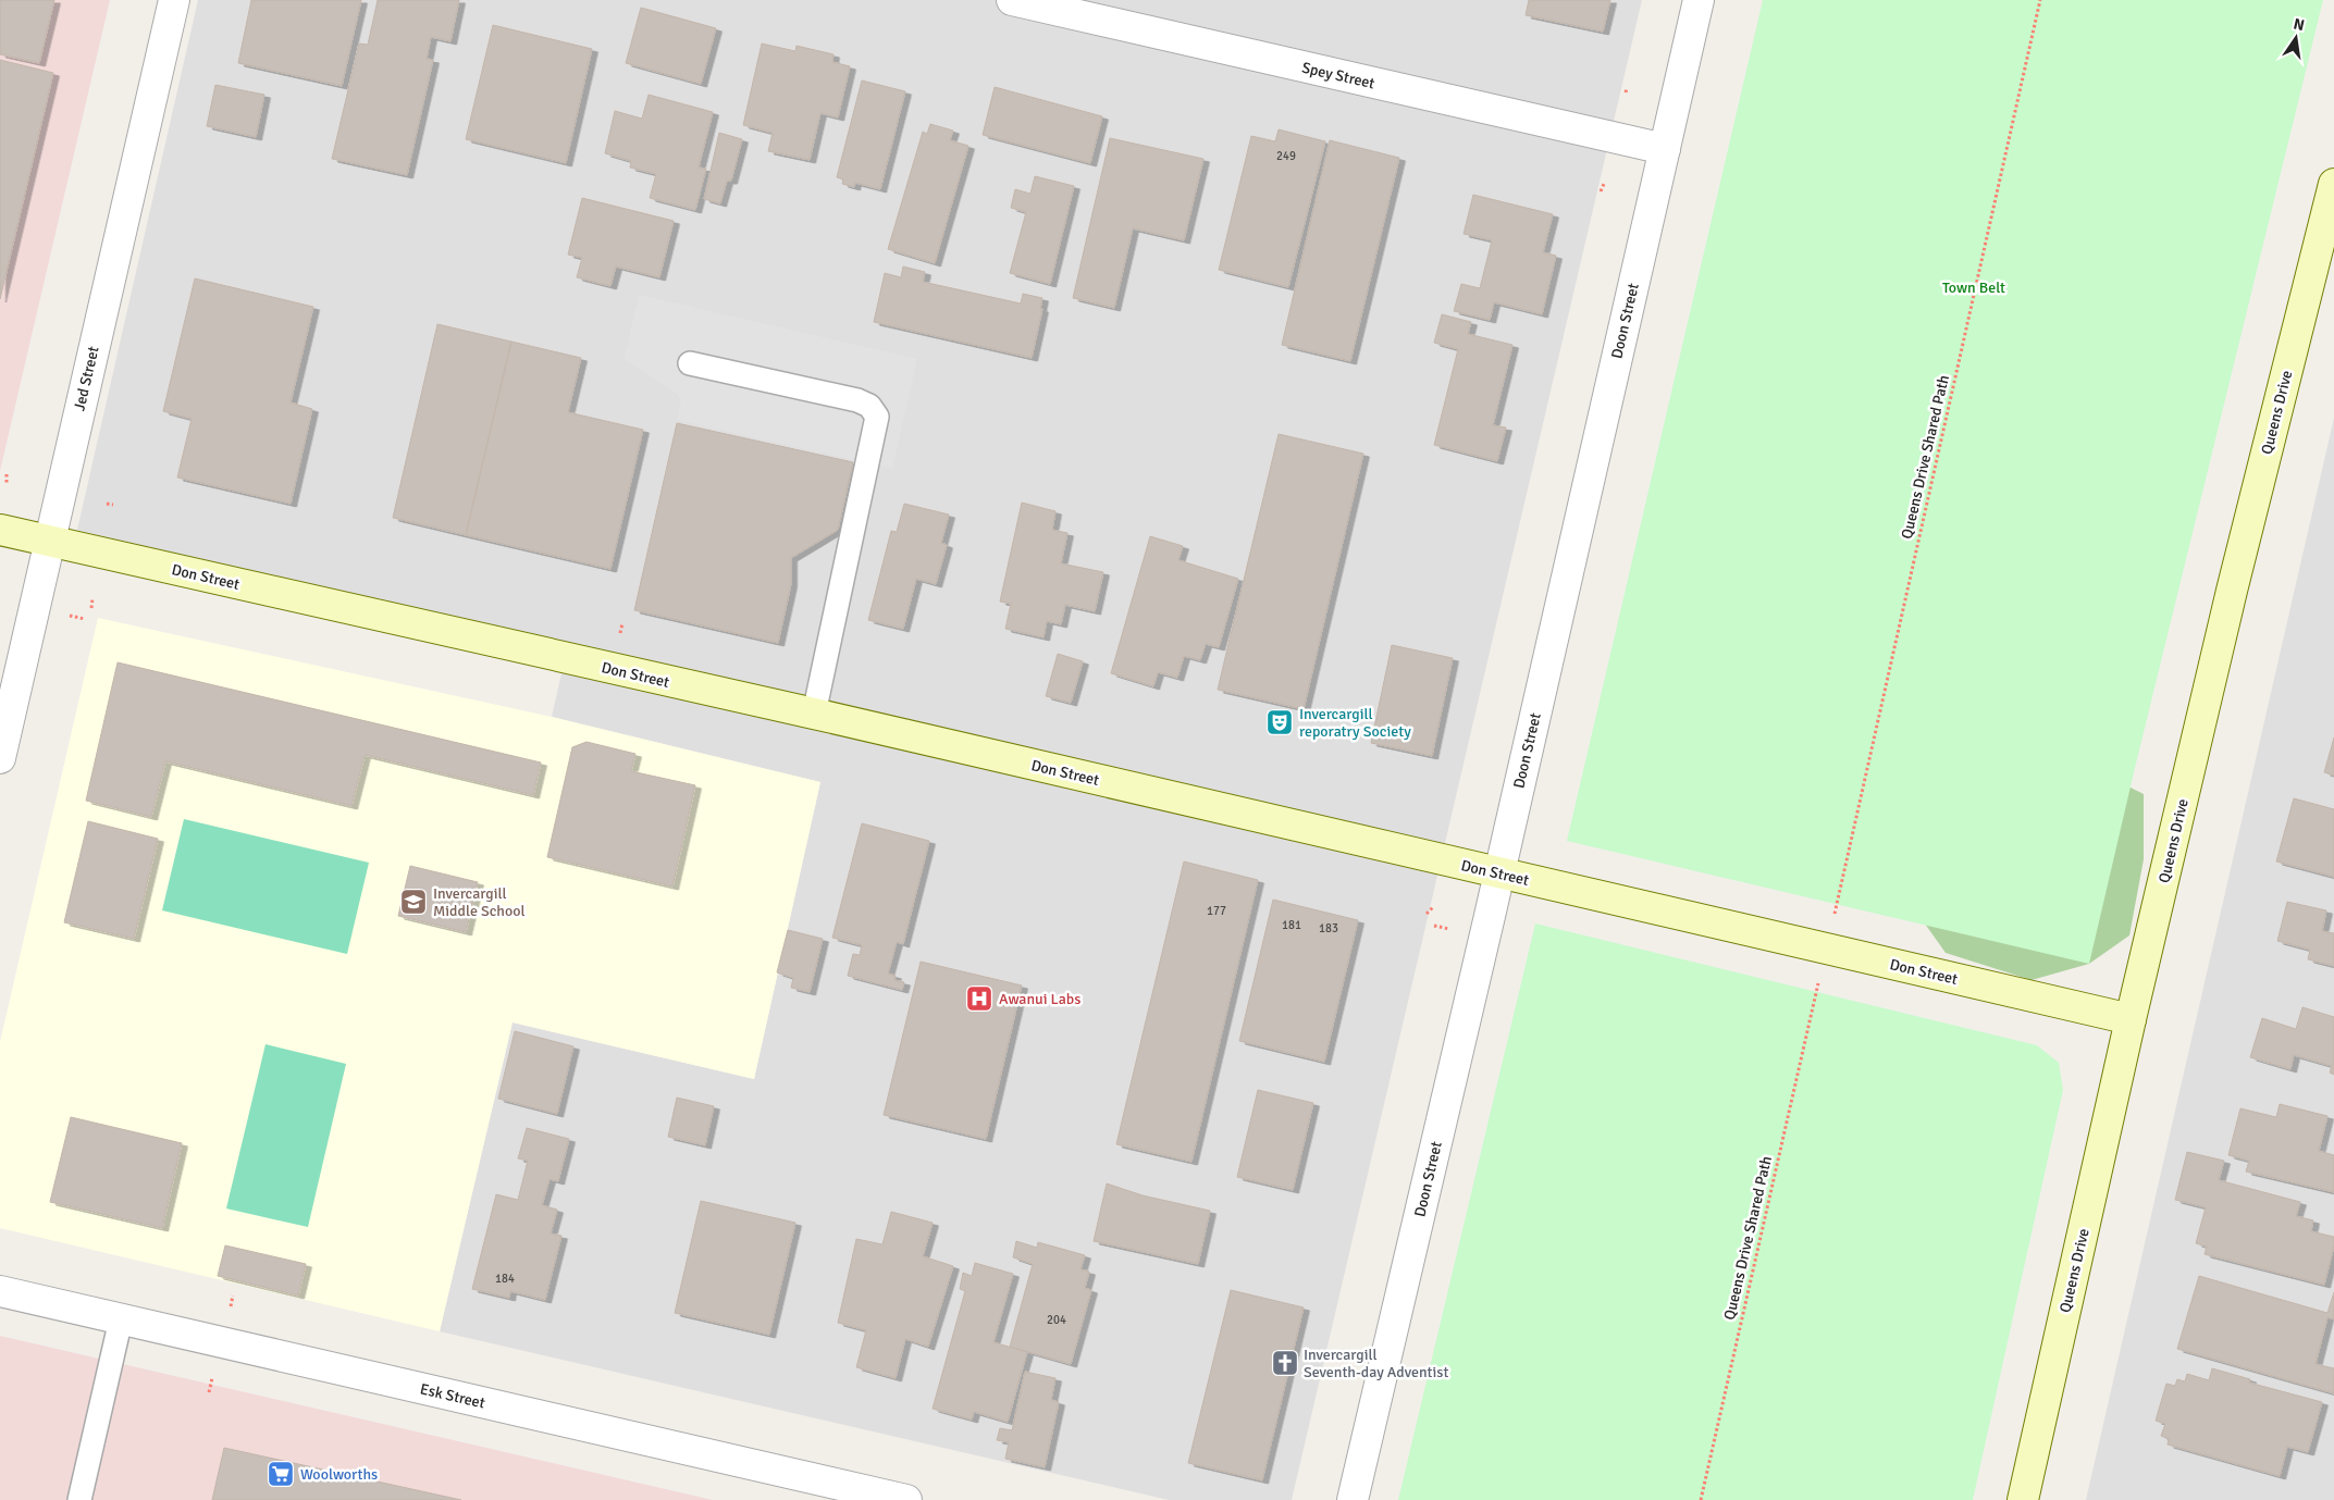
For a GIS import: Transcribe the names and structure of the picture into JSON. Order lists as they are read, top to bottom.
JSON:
{
  "streets": {
    "street": [
      "Spey Street",
      "Doon Street",
      "Jed Street",
      "Queens Drive",
      "Don Street",
      "Esk Street"
    ],
    "path": ["Queens Drive Shared Path"]
  },
  "crossings": [
    ["Spey Street", "Doon Street"],
    ["Doon Street", "Don Street"],
    ["Jed Street", "Don Street"],
    ["Queens Drive", "Don Street"]
  ],
  "parks": ["Town Belt"],
  "places": {
    "theatre": ["Invercargill reporatry Society"],
    "school or university": ["Invercargill Middle School"],
    "hospital": ["Awanui Labs"],
    "church": ["Invercargill Seventh-day Adventist"],
    "supermarket": ["Woolworths"]
  },
  "house_numbers": [
    "249",
    "177",
    "181",
    "183",
    "184",
    "204"
  ],
  "north": "top"
}
